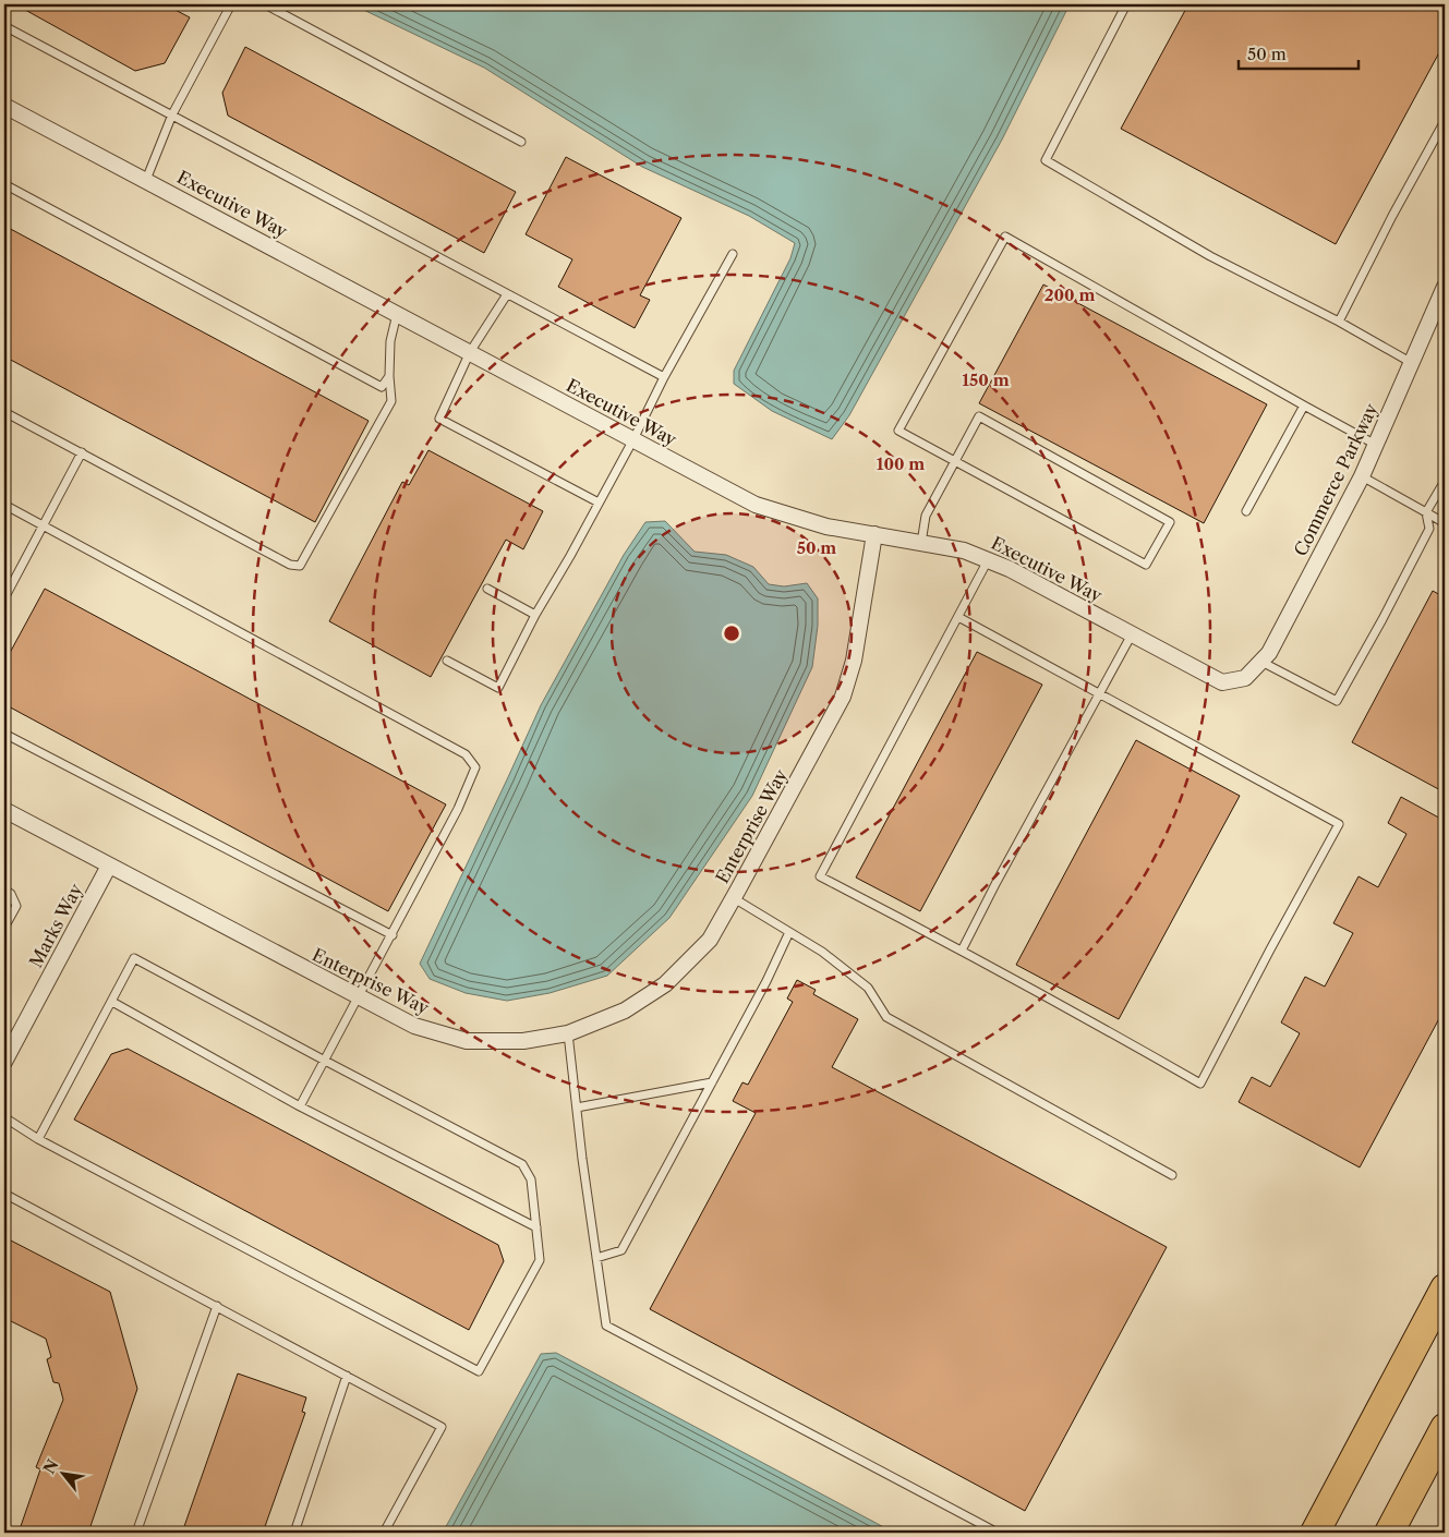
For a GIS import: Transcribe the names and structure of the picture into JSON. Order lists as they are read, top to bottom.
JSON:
{
  "streets": {
    "street": [
      "Executive Way",
      "Commerce Parkway",
      "Enterprise Way",
      "Marks Way"
    ]
  },
  "crossings": [
    ["Executive Way", "Commerce Parkway"],
    ["Executive Way", "Enterprise Way"],
    ["Enterprise Way", "Marks Way"]
  ],
  "scale_bar": "50 m",
  "north": "top left",
  "rings": [
    "200 m",
    "150 m",
    "100 m",
    "50 m"
  ]
}
